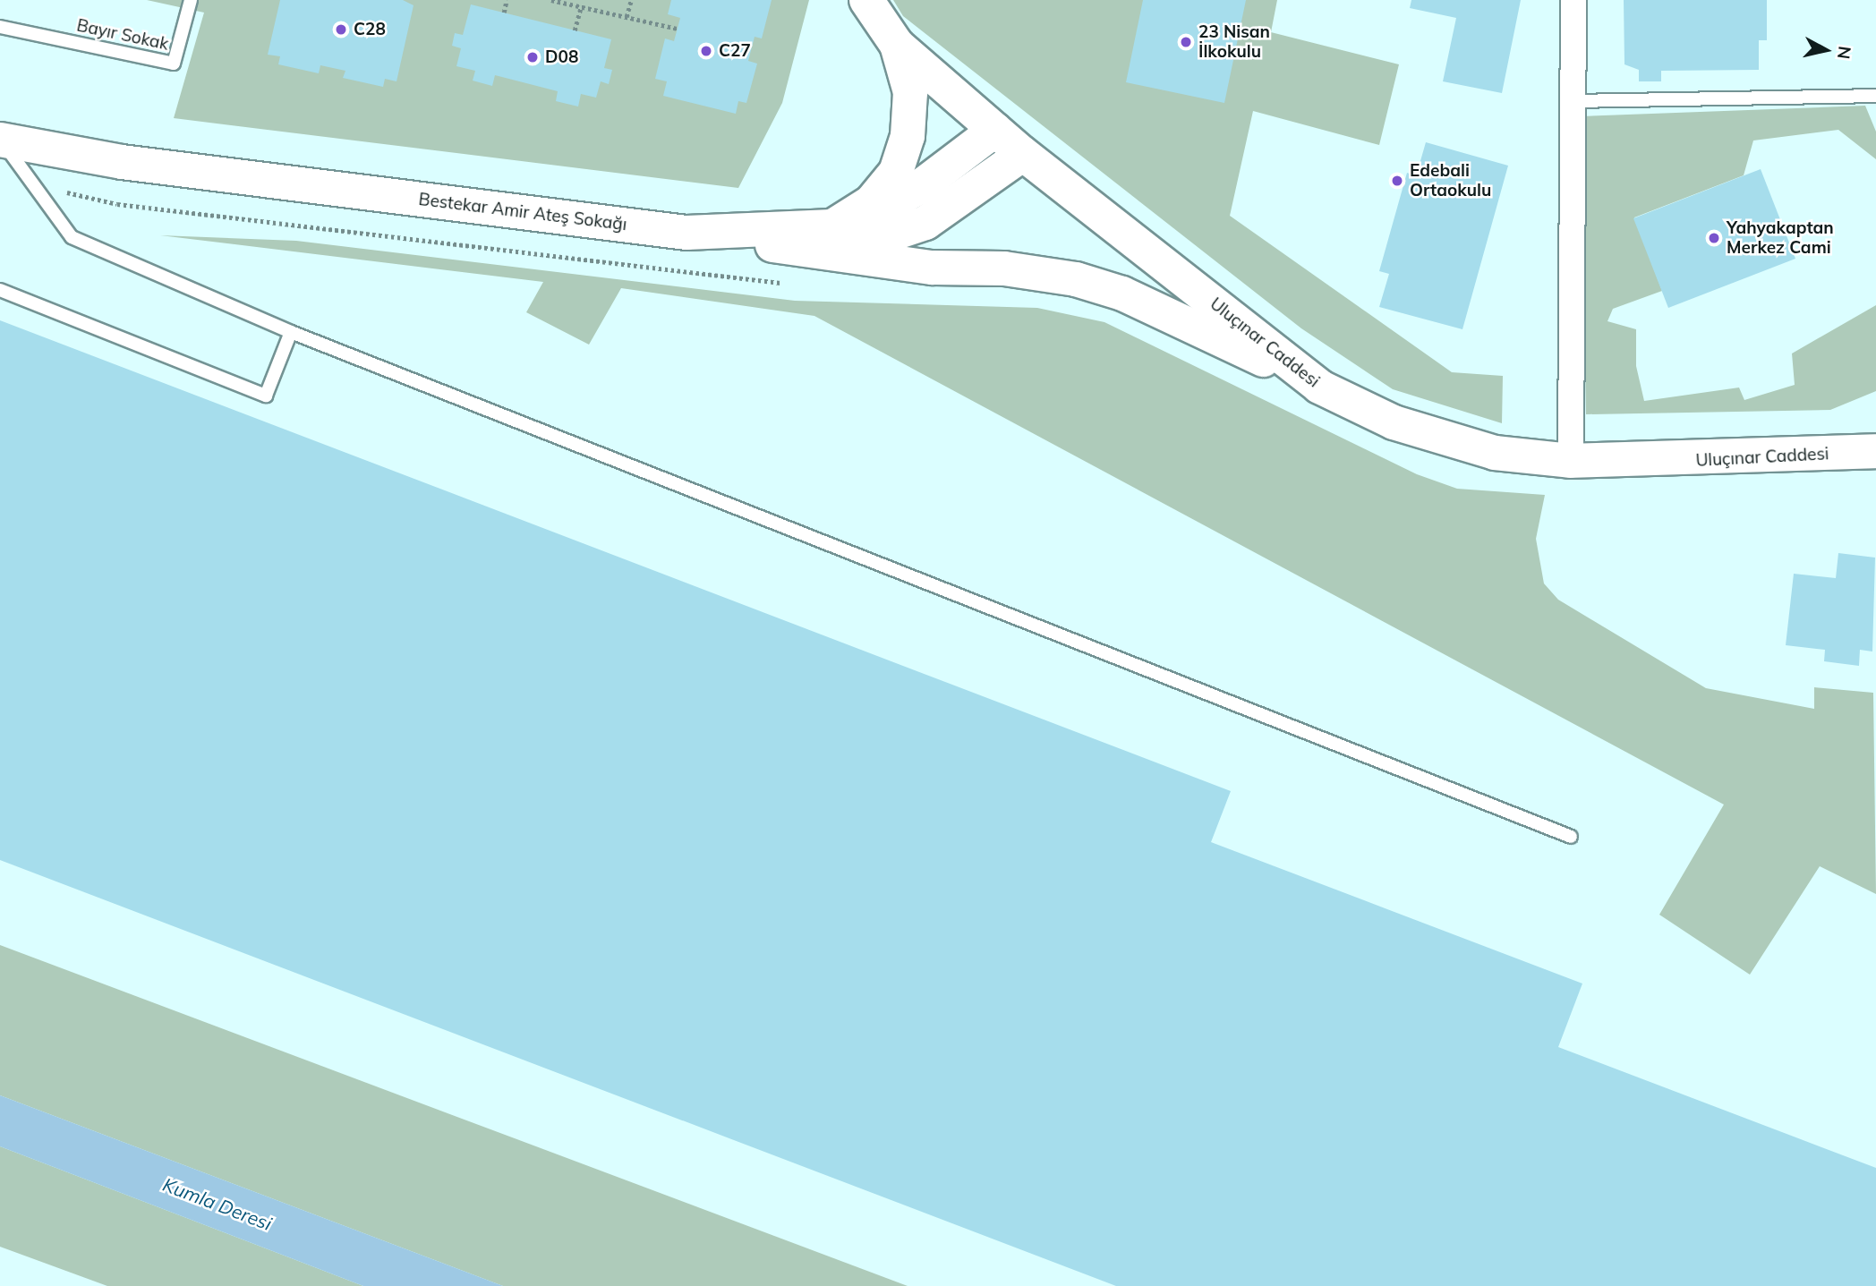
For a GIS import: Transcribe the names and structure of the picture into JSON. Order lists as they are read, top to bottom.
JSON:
{
  "streets": {
    "main road": ["Bestekar Amir Ateş Sokağı", "Uluçınar Caddesi"],
    "lane": ["Bayır Sokak"]
  },
  "crossings": [
    ["Bestekar Amir Ateş Sokağı", "Uluçınar Caddesi"]
  ],
  "water": ["Kumla Deresi"],
  "places": [
    "C28",
    "23 Nisan İlkokulu",
    "C27",
    "D08",
    "Edebali Ortaokulu",
    "Yahyakaptan Merkez Cami"
  ],
  "north": "right"
}
